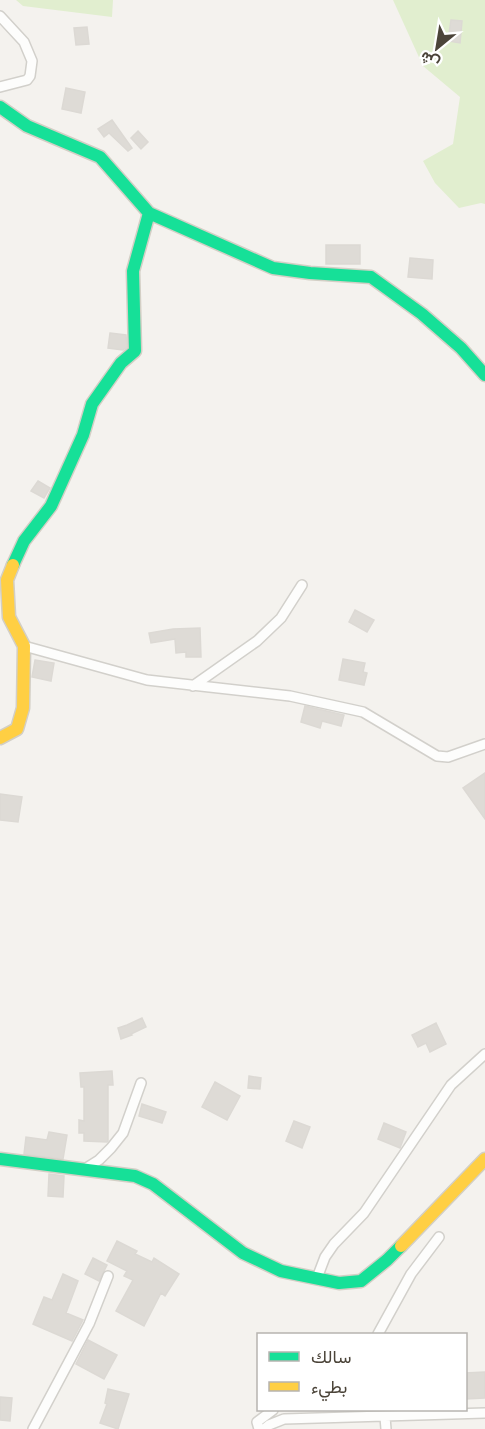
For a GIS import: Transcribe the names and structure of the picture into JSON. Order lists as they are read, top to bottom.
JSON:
{
  "legend": ["سالك", "بطيء"],
  "north": "bottom left"
}
